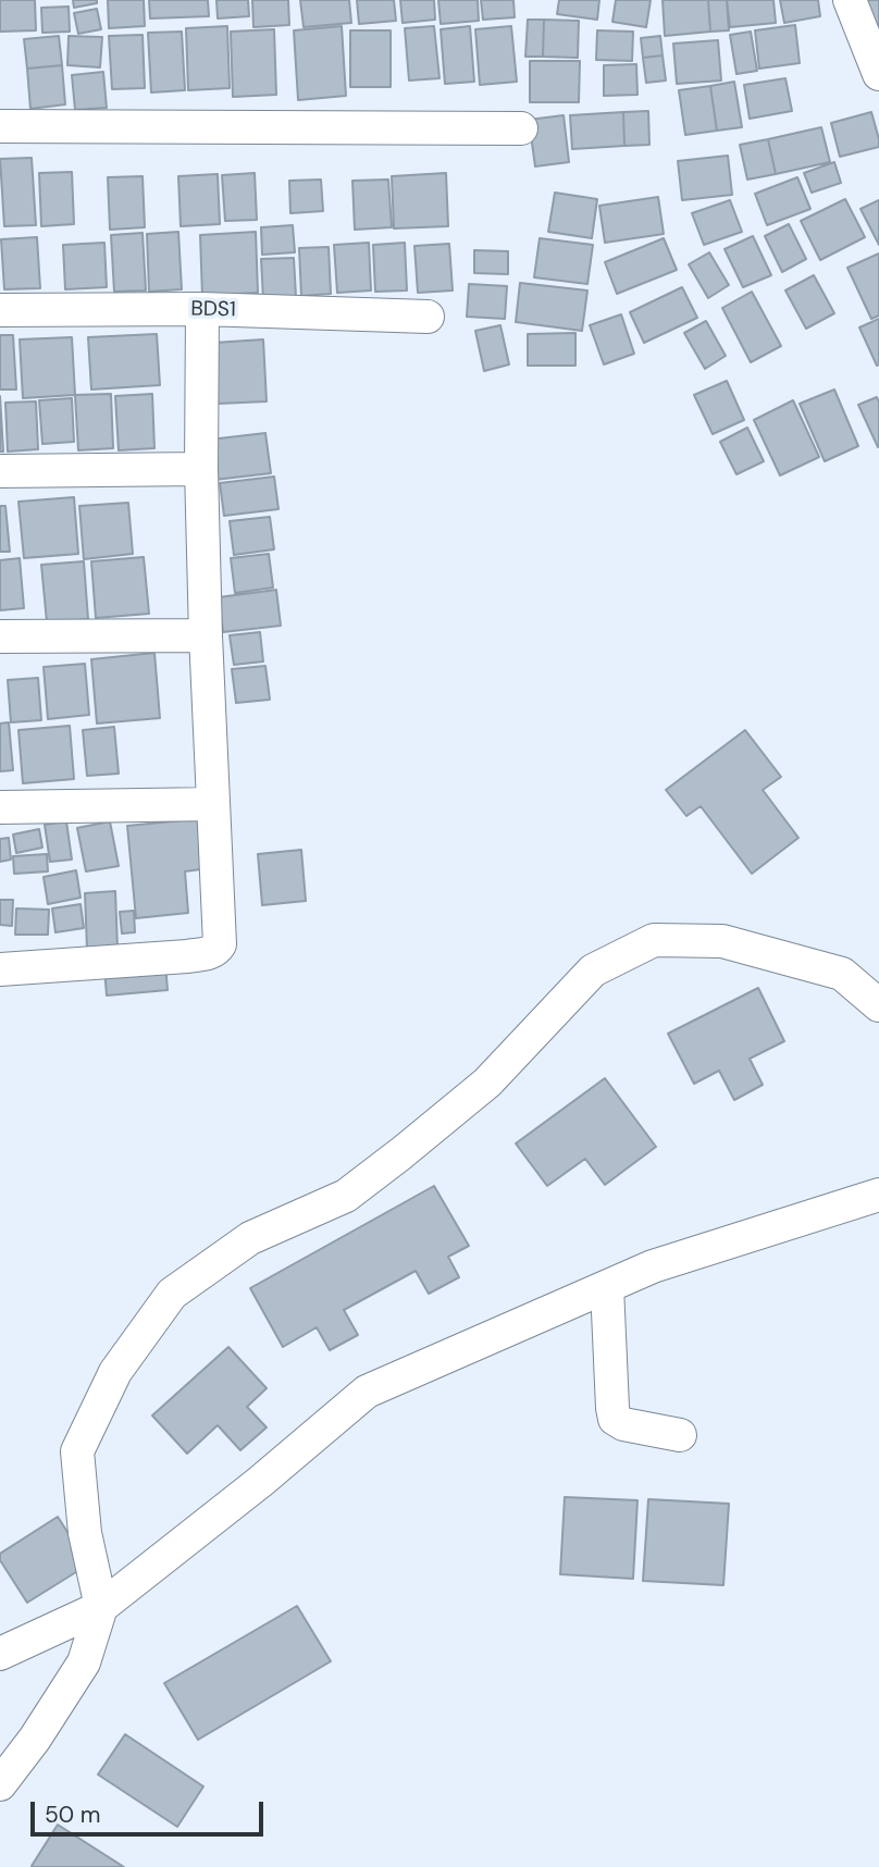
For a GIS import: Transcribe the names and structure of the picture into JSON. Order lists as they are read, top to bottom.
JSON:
{
  "streets": {
    "street": ["BDS1"]
  },
  "scale_bar": "50 m"
}
